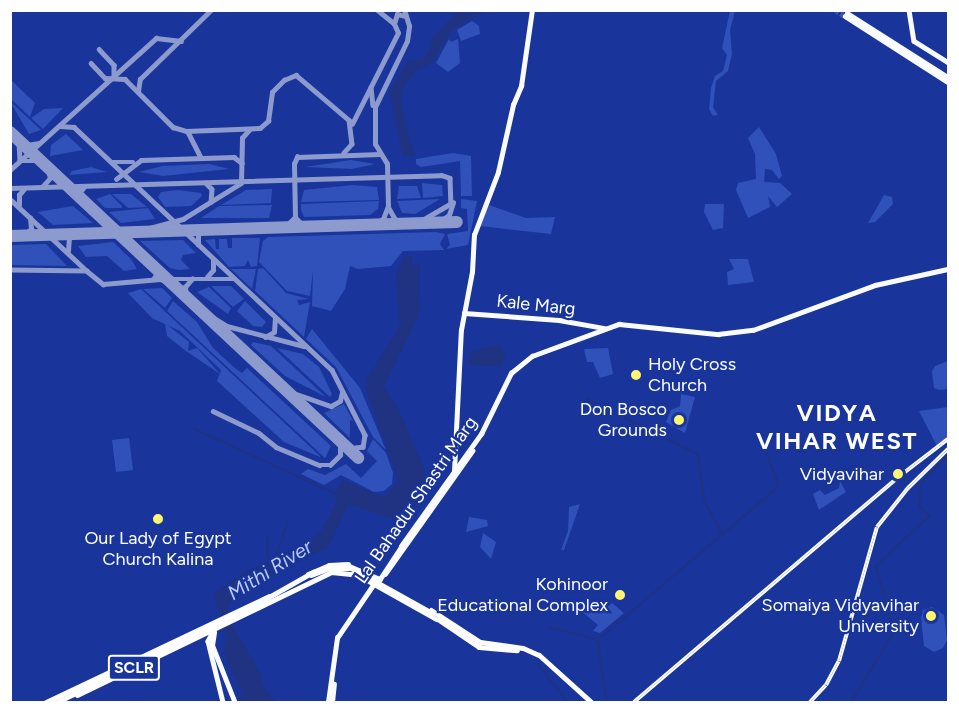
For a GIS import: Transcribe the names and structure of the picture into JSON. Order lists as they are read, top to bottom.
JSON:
{
  "streets": {
    "highway": ["SCLR"],
    "main road": ["Kale Marg", "Lal Bahadur Shastri Marg"]
  },
  "crossings": [
    ["Kale Marg", "Lal Bahadur Shastri Marg"]
  ],
  "districts": ["VIDYA VIHAR WEST"],
  "water": ["Mithi River"],
  "places": [
    "Holy Cross Church",
    "Don Bosco Grounds",
    "Vidyavihar",
    "Our Lady of Egypt Church Kalina",
    "Kohinoor Educational Complex",
    "Somaiya Vidyavihar University"
  ]
}
